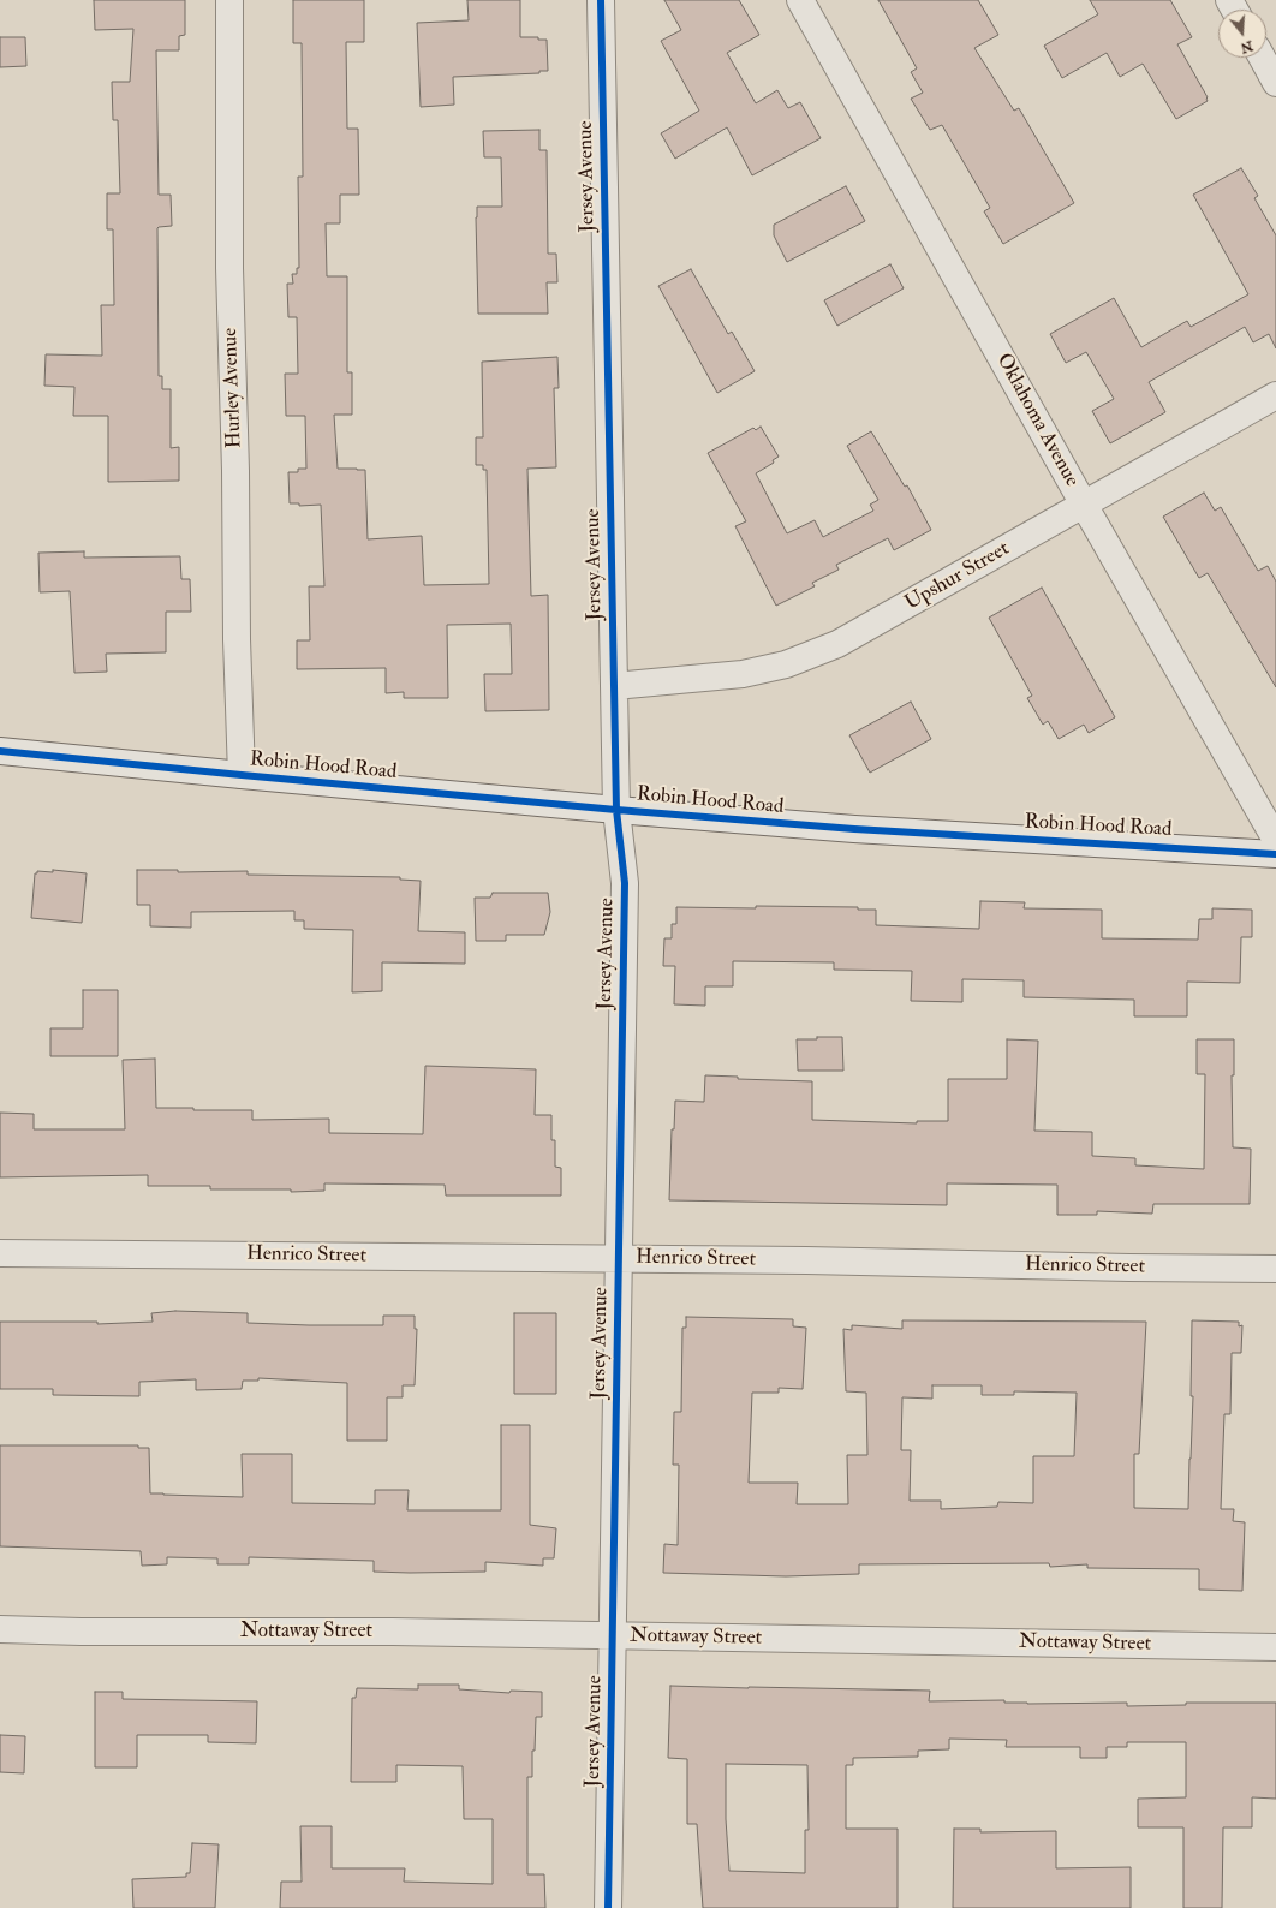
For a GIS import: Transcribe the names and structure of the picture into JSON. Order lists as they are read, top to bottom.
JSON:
{
  "streets": {
    "street": [
      "Jersey Avenue",
      "Hurley Avenue",
      "Oklahoma Avenue",
      "Upshur Street",
      "Robin Hood Road",
      "Henrico Street",
      "Nottaway Street"
    ]
  },
  "crossings": [
    ["Jersey Avenue", "Upshur Street"],
    ["Jersey Avenue", "Robin Hood Road"],
    ["Jersey Avenue", "Henrico Street"],
    ["Jersey Avenue", "Nottaway Street"],
    ["Hurley Avenue", "Robin Hood Road"],
    ["Oklahoma Avenue", "Upshur Street"]
  ],
  "north": "bottom"
}
